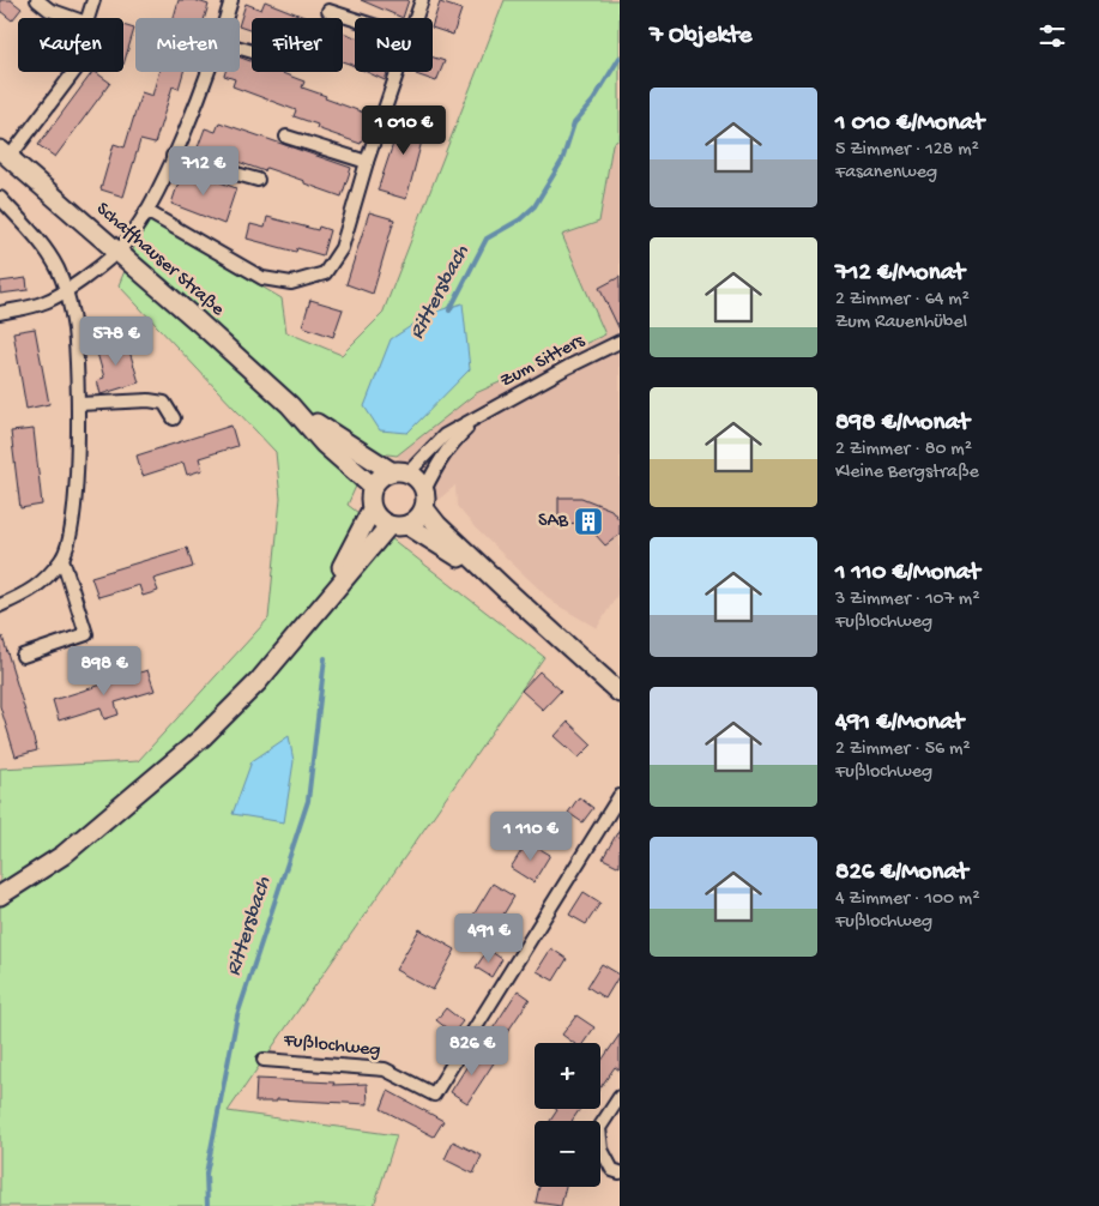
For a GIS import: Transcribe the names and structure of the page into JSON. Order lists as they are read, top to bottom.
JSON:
{
  "streets": {
    "street": ["Schaffhauser Straße", "Zum Sitters", "Fußlochweg"]
  },
  "crossings": [
    ["Schaffhauser Straße", "Zum Sitters"]
  ],
  "water": ["Rittersbach"],
  "places": {
    "building": ["SAB"]
  },
  "page": {
    "heading": "7 Objekte",
    "chip": [
      "Kaufen",
      "Mieten",
      "Filter",
      "Neu"
    ],
    "list": [
      {
        "name": "1 010 €/Monat",
        "note": "5 Zimmer · 128 m² · Fasanenweg"
      },
      {
        "name": "712 €/Monat",
        "note": "2 Zimmer · 64 m² · Zum Rauenhübel"
      },
      {
        "name": "898 €/Monat",
        "note": "2 Zimmer · 80 m² · Kleine Bergstraße"
      },
      {
        "name": "1 110 €/Monat",
        "note": "3 Zimmer · 107 m² · Fußlochweg"
      },
      {
        "name": "491 €/Monat",
        "note": "2 Zimmer · 56 m² · Fußlochweg"
      },
      {
        "name": "826 €/Monat",
        "note": "4 Zimmer · 100 m² · Fußlochweg"
      }
    ],
    "price": [
      "1 010 €",
      "712 €",
      "578 €",
      "898 €",
      "1 110 €",
      "491 €",
      "826 €"
    ],
    "map_buttons": ["+", "−"]
  }
}
